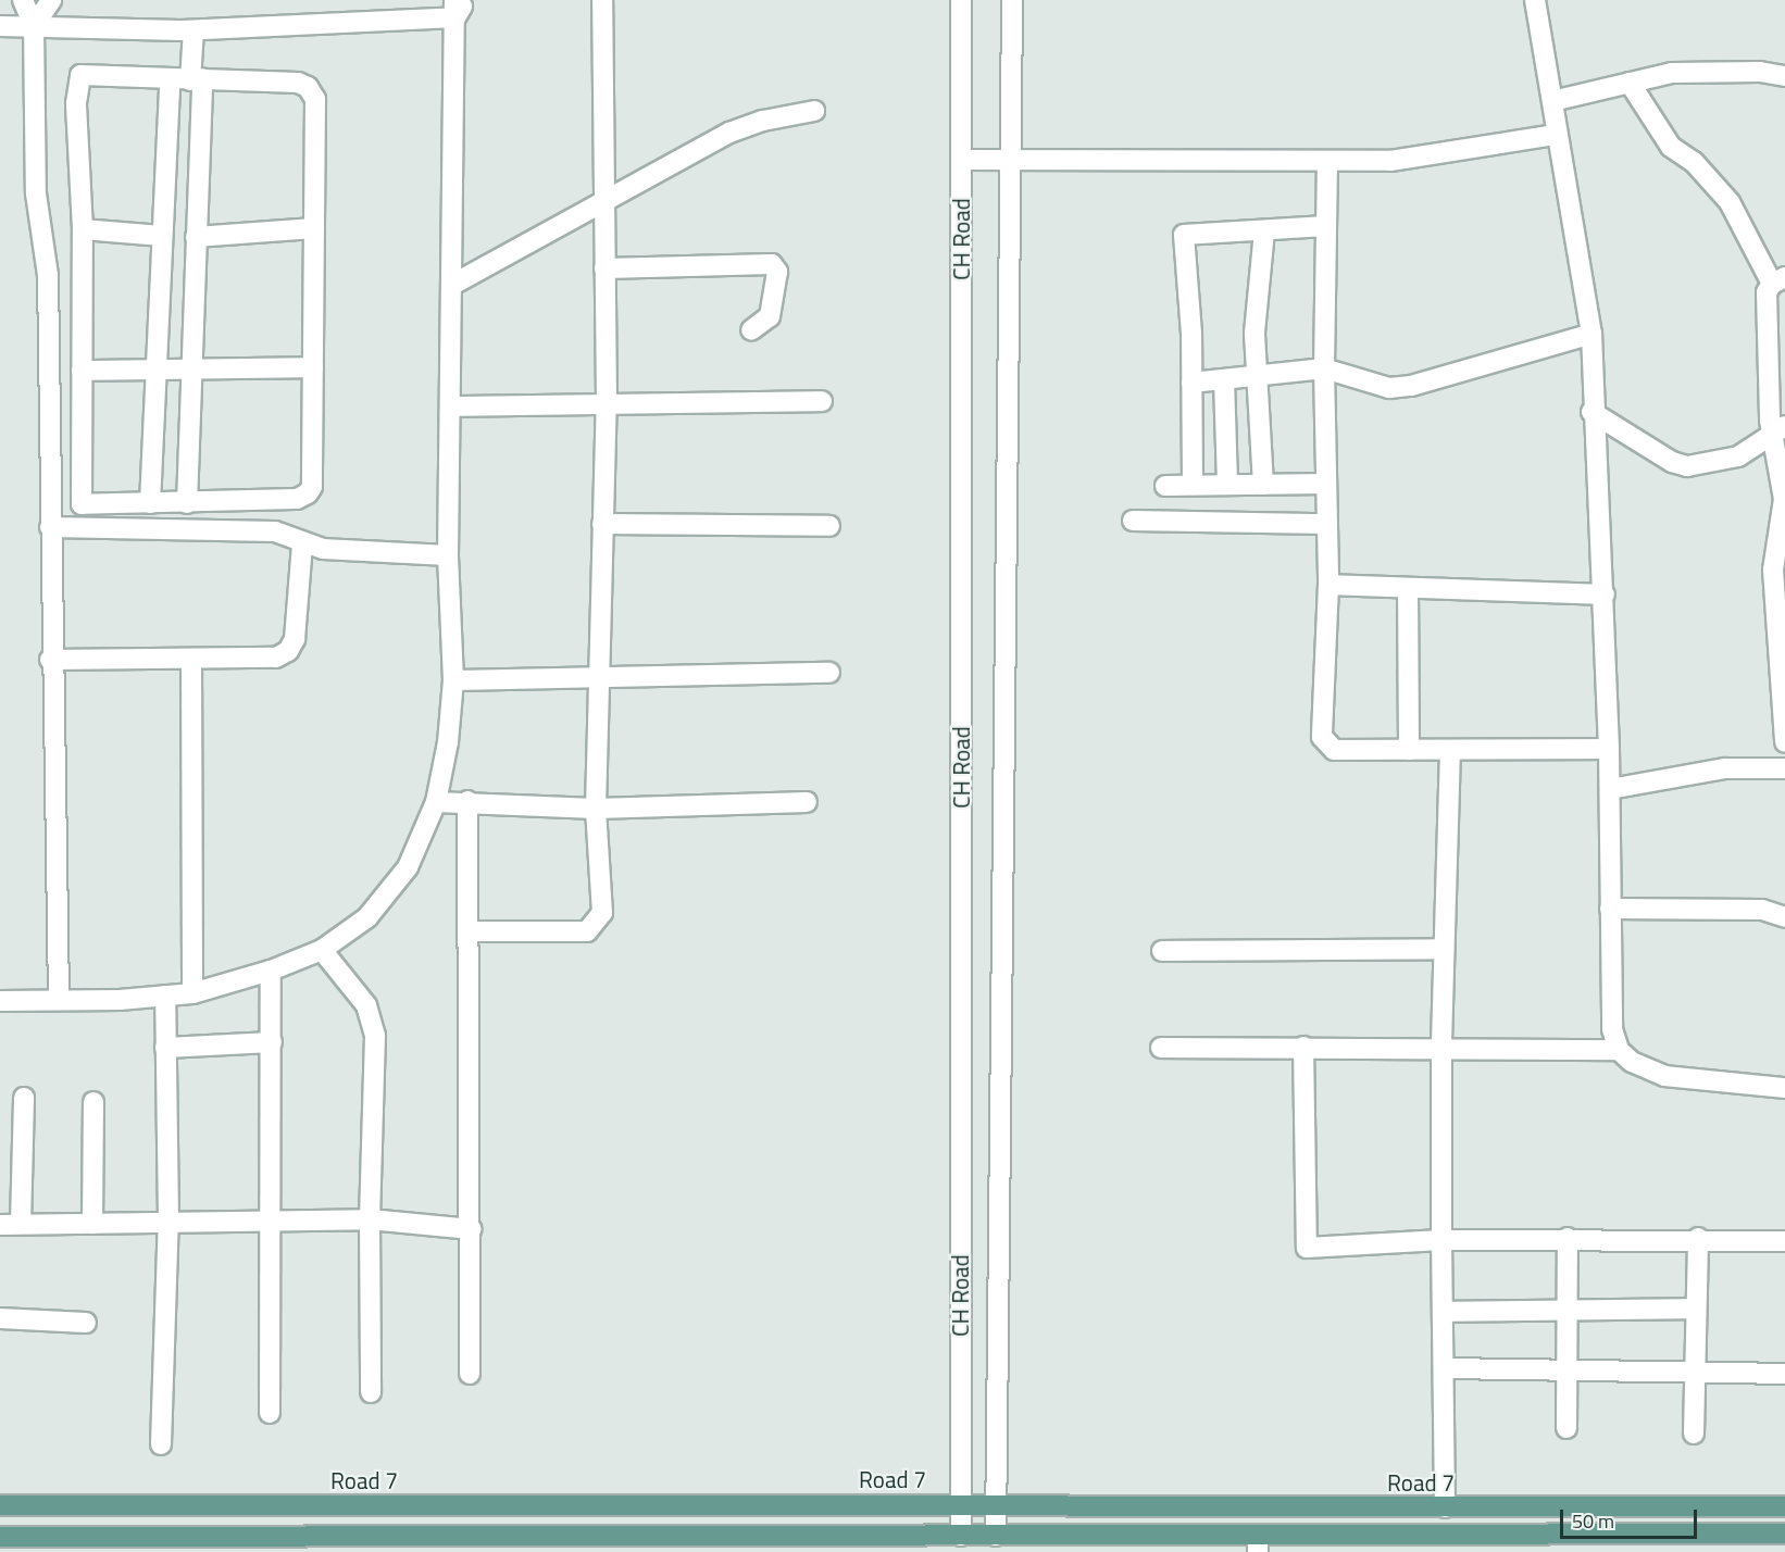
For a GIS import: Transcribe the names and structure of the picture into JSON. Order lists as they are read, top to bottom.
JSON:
{
  "streets": {
    "main road": ["Road 7"],
    "street": ["CH Road"]
  },
  "crossings": [
    ["CH Road", "Road 7"]
  ],
  "scale_bar": "50 m"
}
